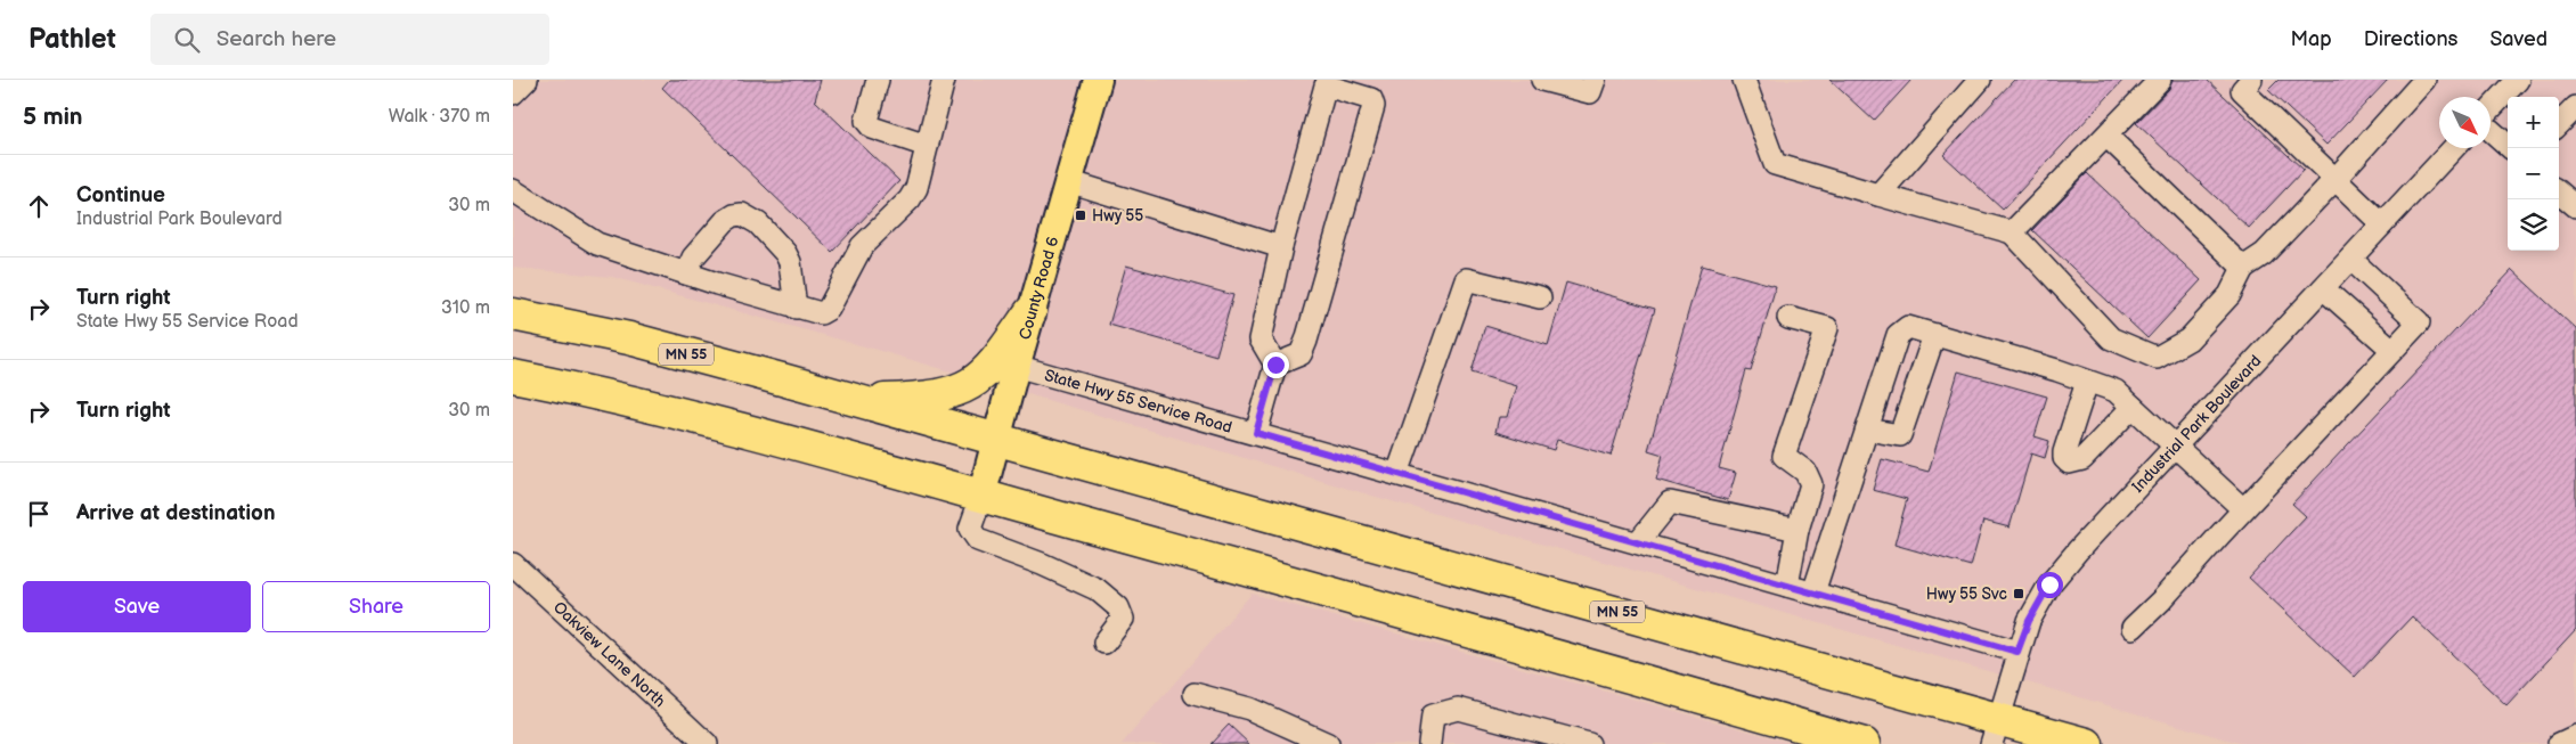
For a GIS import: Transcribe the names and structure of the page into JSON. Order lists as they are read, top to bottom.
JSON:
{
  "streets": {
    "highway": ["MN 55"],
    "main road": ["County Road 6"],
    "street": ["State Hwy 55 Service Road", "Industrial Park Boulevard", "Oakview Lane North"]
  },
  "crossings": [
    ["County Road 6", "MN 55"],
    ["County Road 6", "State Hwy 55 Service Road"],
    ["MN 55", "Industrial Park Boulevard"],
    ["State Hwy 55 Service Road", "Industrial Park Boulevard"]
  ],
  "places": {
    "transit": ["Hwy 55", "Hwy 55 Svc"]
  },
  "north": "bottom right",
  "page": {
    "header": "Pathlet",
    "search": "Search here",
    "nav": ["Map", "Directions", "Saved"],
    "heading": ["5 min", "Walk · 370 m"],
    "map_buttons": ["+", "−"],
    "list": [
      ["Continue", "Industrial Park Boulevard", "30 m"],
      ["Turn right", "State Hwy 55 Service Road", "310 m"],
      ["Turn right", "30 m"],
      "Arrive at destination"
    ],
    "buttons": ["Save", "Share"]
  }
}
